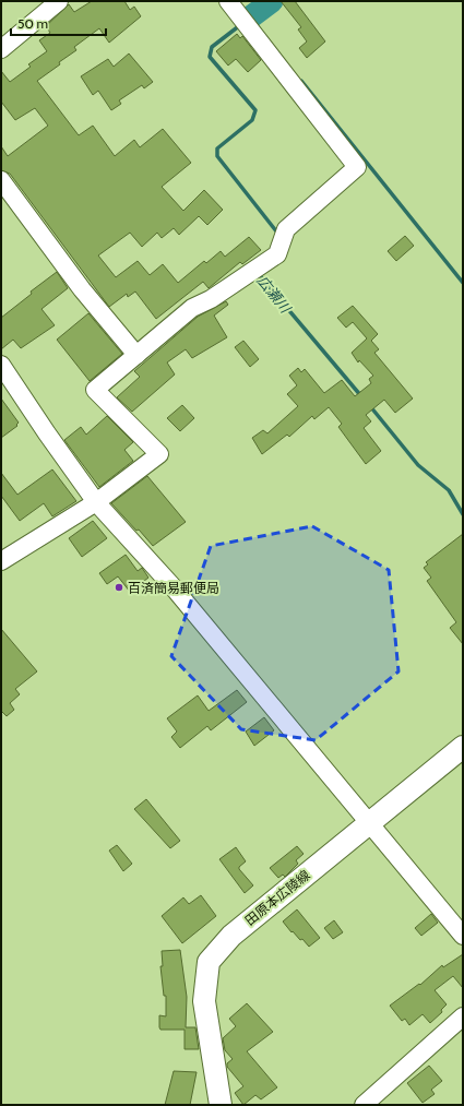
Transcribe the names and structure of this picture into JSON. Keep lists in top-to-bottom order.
{
  "streets": {
    "main road": ["田原本広陵線"]
  },
  "water": ["広瀬川"],
  "places": ["百済簡易郵便局"],
  "scale_bar": "50 m"
}
